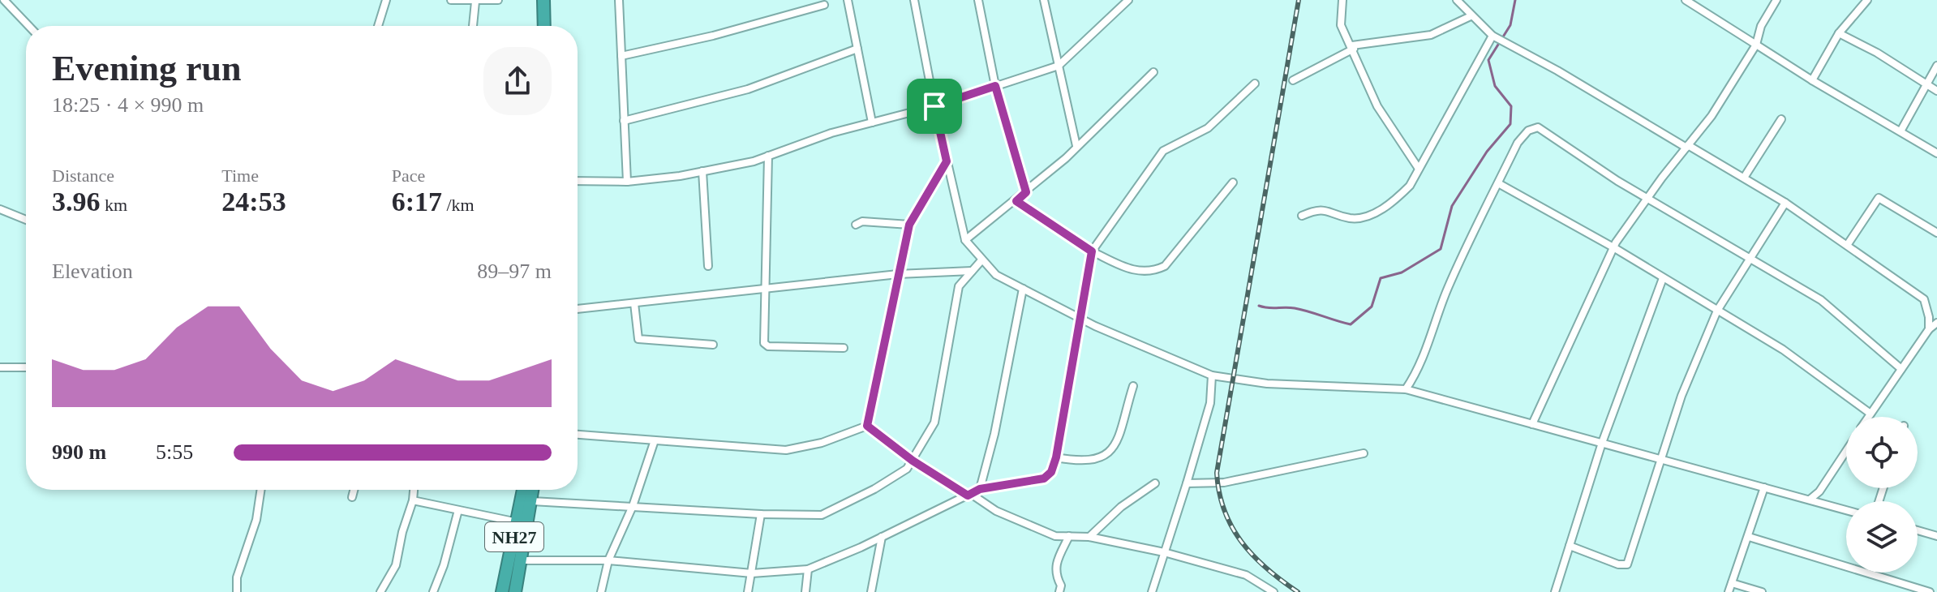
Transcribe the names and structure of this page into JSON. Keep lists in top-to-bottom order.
{
  "streets": {
    "highway": ["NH27"]
  },
  "page": {
    "heading": ["Evening run", "18:25 · 4 × 990 m"],
    "stats": [
      ["Distance", "3.96 km"],
      ["Time", "24:53"],
      ["Pace", "6:17 /km"]
    ],
    "chart": ["Elevation", "89–97 m"],
    "list": [
      {
        "name": "990 m",
        "note": "5:55"
      }
    ]
  }
}
